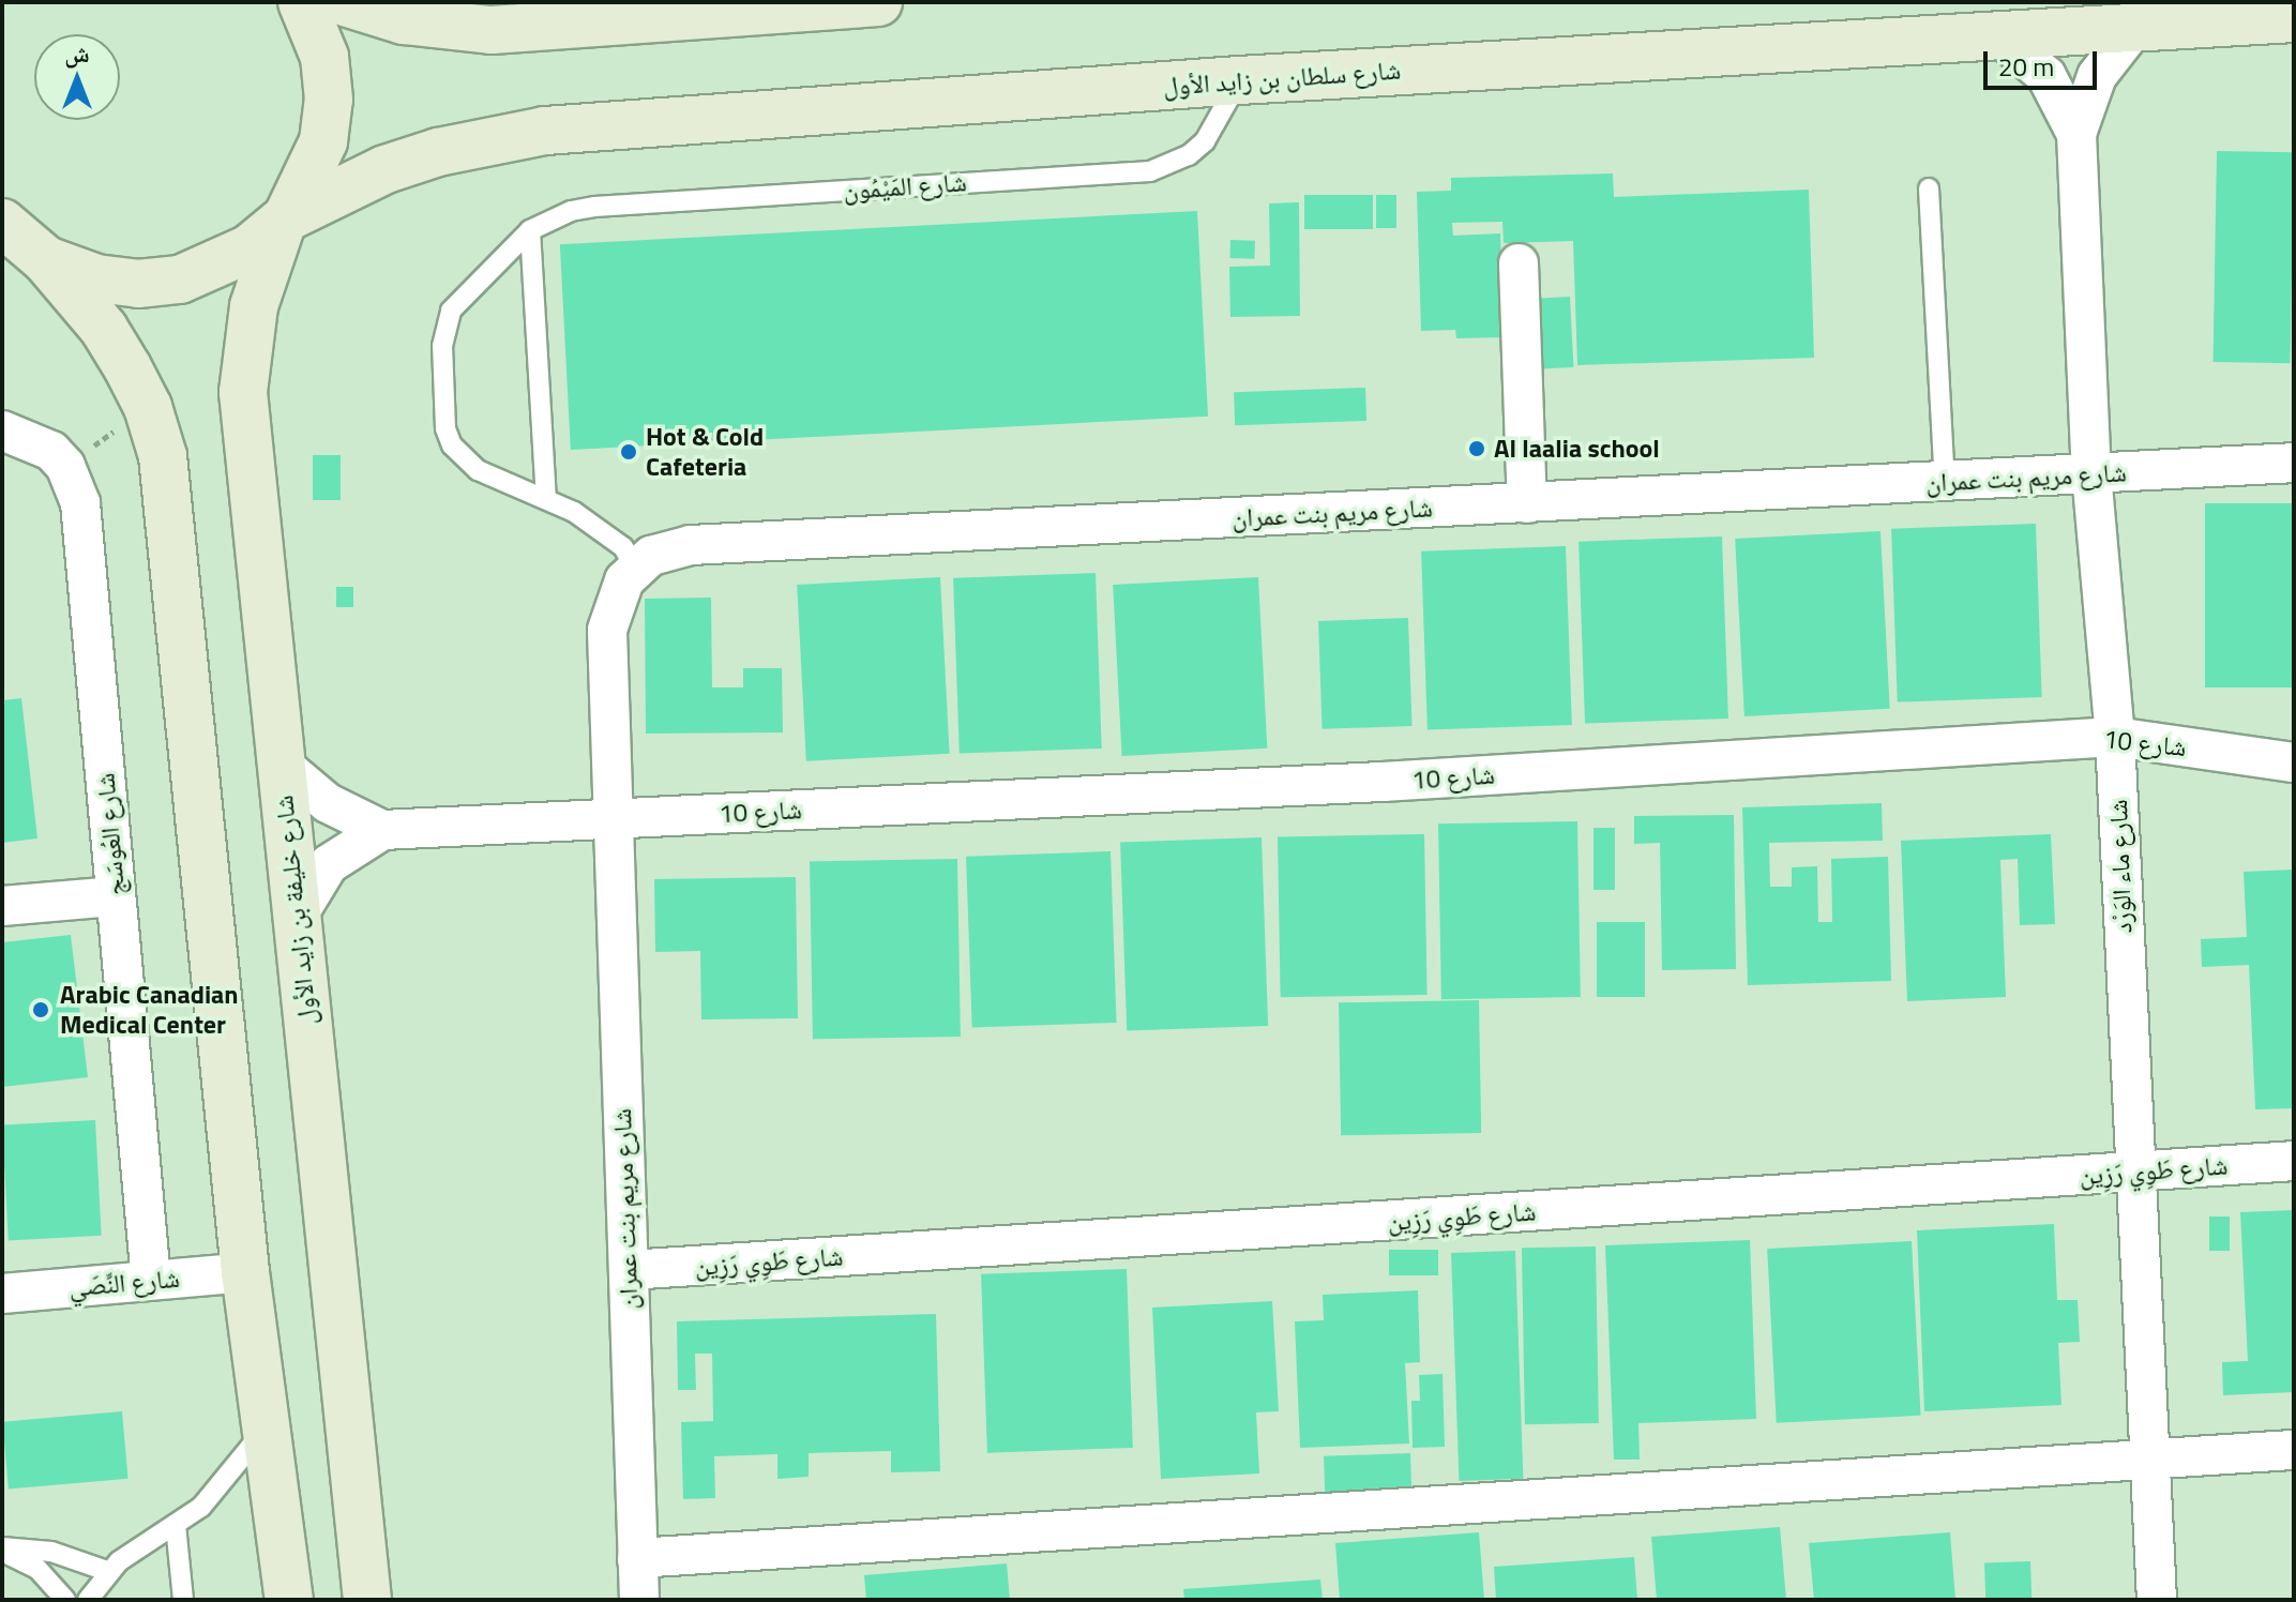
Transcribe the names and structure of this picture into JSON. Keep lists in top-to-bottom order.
{
  "streets": {
    "main road": ["شارع سلطان بن زايد الأول", "شارع خليفة بن زايد الأول"],
    "street": [
      "شارع مريم بنت عمران",
      "شارع 10",
      "شارع العُوسَج",
      "شارع ماء الوَرْد",
      "شارع طَوِي رَزِين",
      "شارع النِّصَي"
    ],
    "lane": ["شارع المَيْمُون"]
  },
  "crossings": [
    ["شارع سلطان بن زايد الأول", "شارع المَيْمُون"],
    ["شارع سلطان بن زايد الأول", "شارع ماء الوَرْد"],
    ["شارع سلطان بن زايد الأول", "شارع خليفة بن زايد الأول"],
    ["شارع المَيْمُون", "شارع مريم بنت عمران"],
    ["شارع مريم بنت عمران", "شارع 10"],
    ["شارع مريم بنت عمران", "شارع ماء الوَرْد"],
    ["شارع مريم بنت عمران", "شارع طَوِي رَزِين"],
    ["شارع 10", "شارع ماء الوَرْد"],
    ["شارع العُوسَج", "شارع النِّصَي"],
    ["شارع ماء الوَرْد", "شارع طَوِي رَزِين"]
  ],
  "places": ["Al laalia school", "Hot & Cold Cafeteria", "Arabic Canadian Medical Center"],
  "scale_bar": "20 m",
  "north": "top"
}
